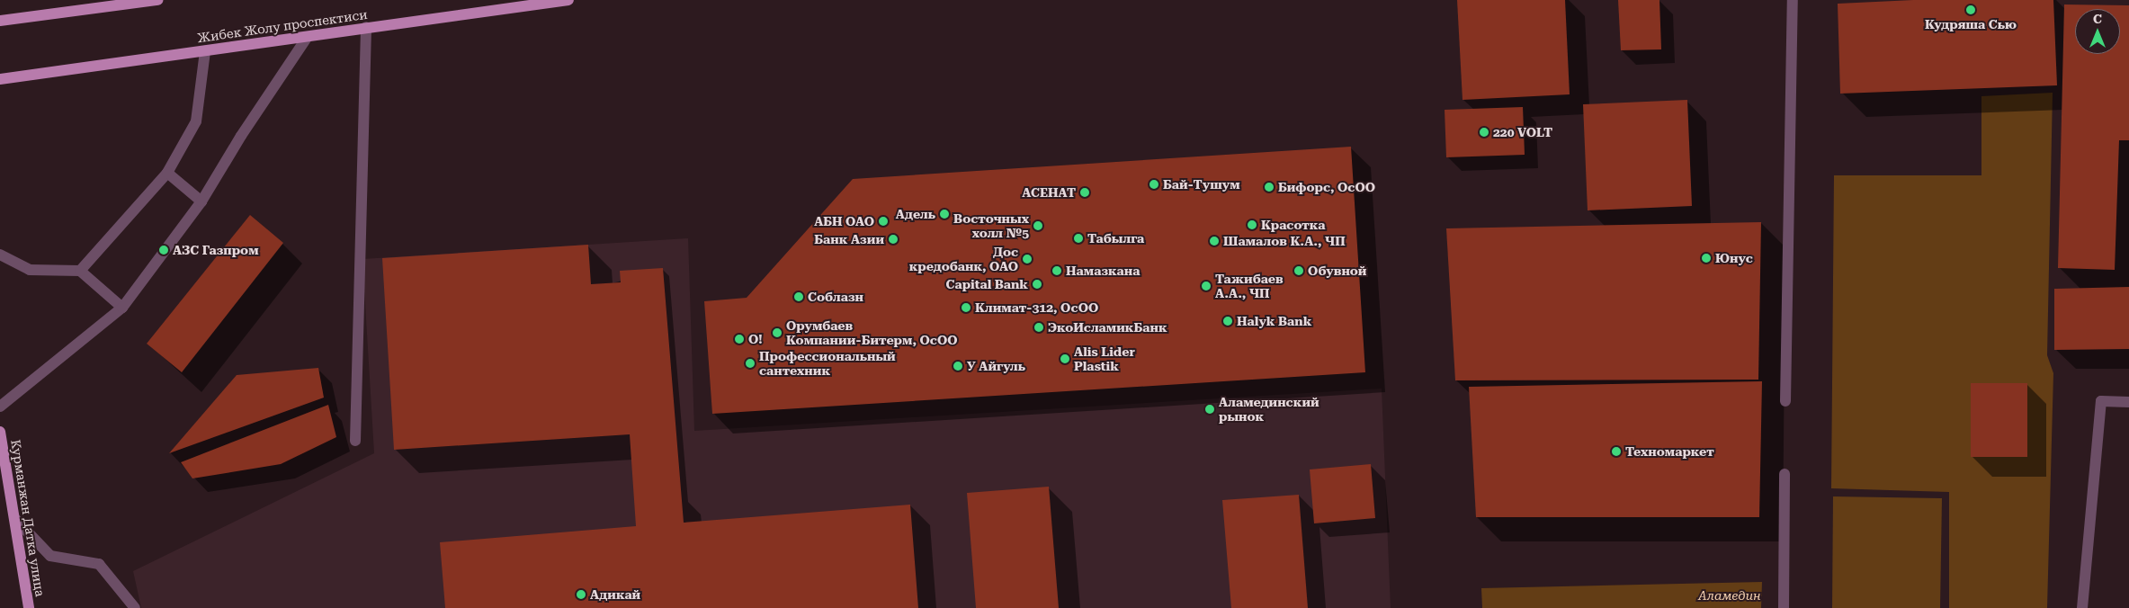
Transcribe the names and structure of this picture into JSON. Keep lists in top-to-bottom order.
{
  "streets": {
    "main road": ["Жибек Жолу проспектиси", "Курманжан Датка улица"]
  },
  "parks": ["Аламедин"],
  "places": [
    "Кудряша Сью",
    "220 VOLT",
    "Бай-Тушум",
    "Бифорс, ОсОО",
    "АСЕНАТ",
    "Адель",
    "АБН ОАО",
    "Красотка",
    "Восточных холл №5",
    "Табылга",
    "Банк Азии",
    "Шамалов К.А., ЧП",
    "АЗС Газпром",
    "Юнус",
    "Дос кредобанк, ОАО",
    "Намазкана",
    "Обувной",
    "Capital Bank",
    "Тажибаев А.А., ЧП",
    "Соблазн",
    "Климат-312, ОсОО",
    "Halyk Bank",
    "ЭкоИсламикБанк",
    "Орумбаев Компании-Битерм, ОсОО",
    "О!",
    "Alis Lider Plastik",
    "Профессиональный сантехник",
    "У Айгуль",
    "Аламединский рынок",
    "Техномаркет",
    "Адикай"
  ],
  "north": "top"
}
